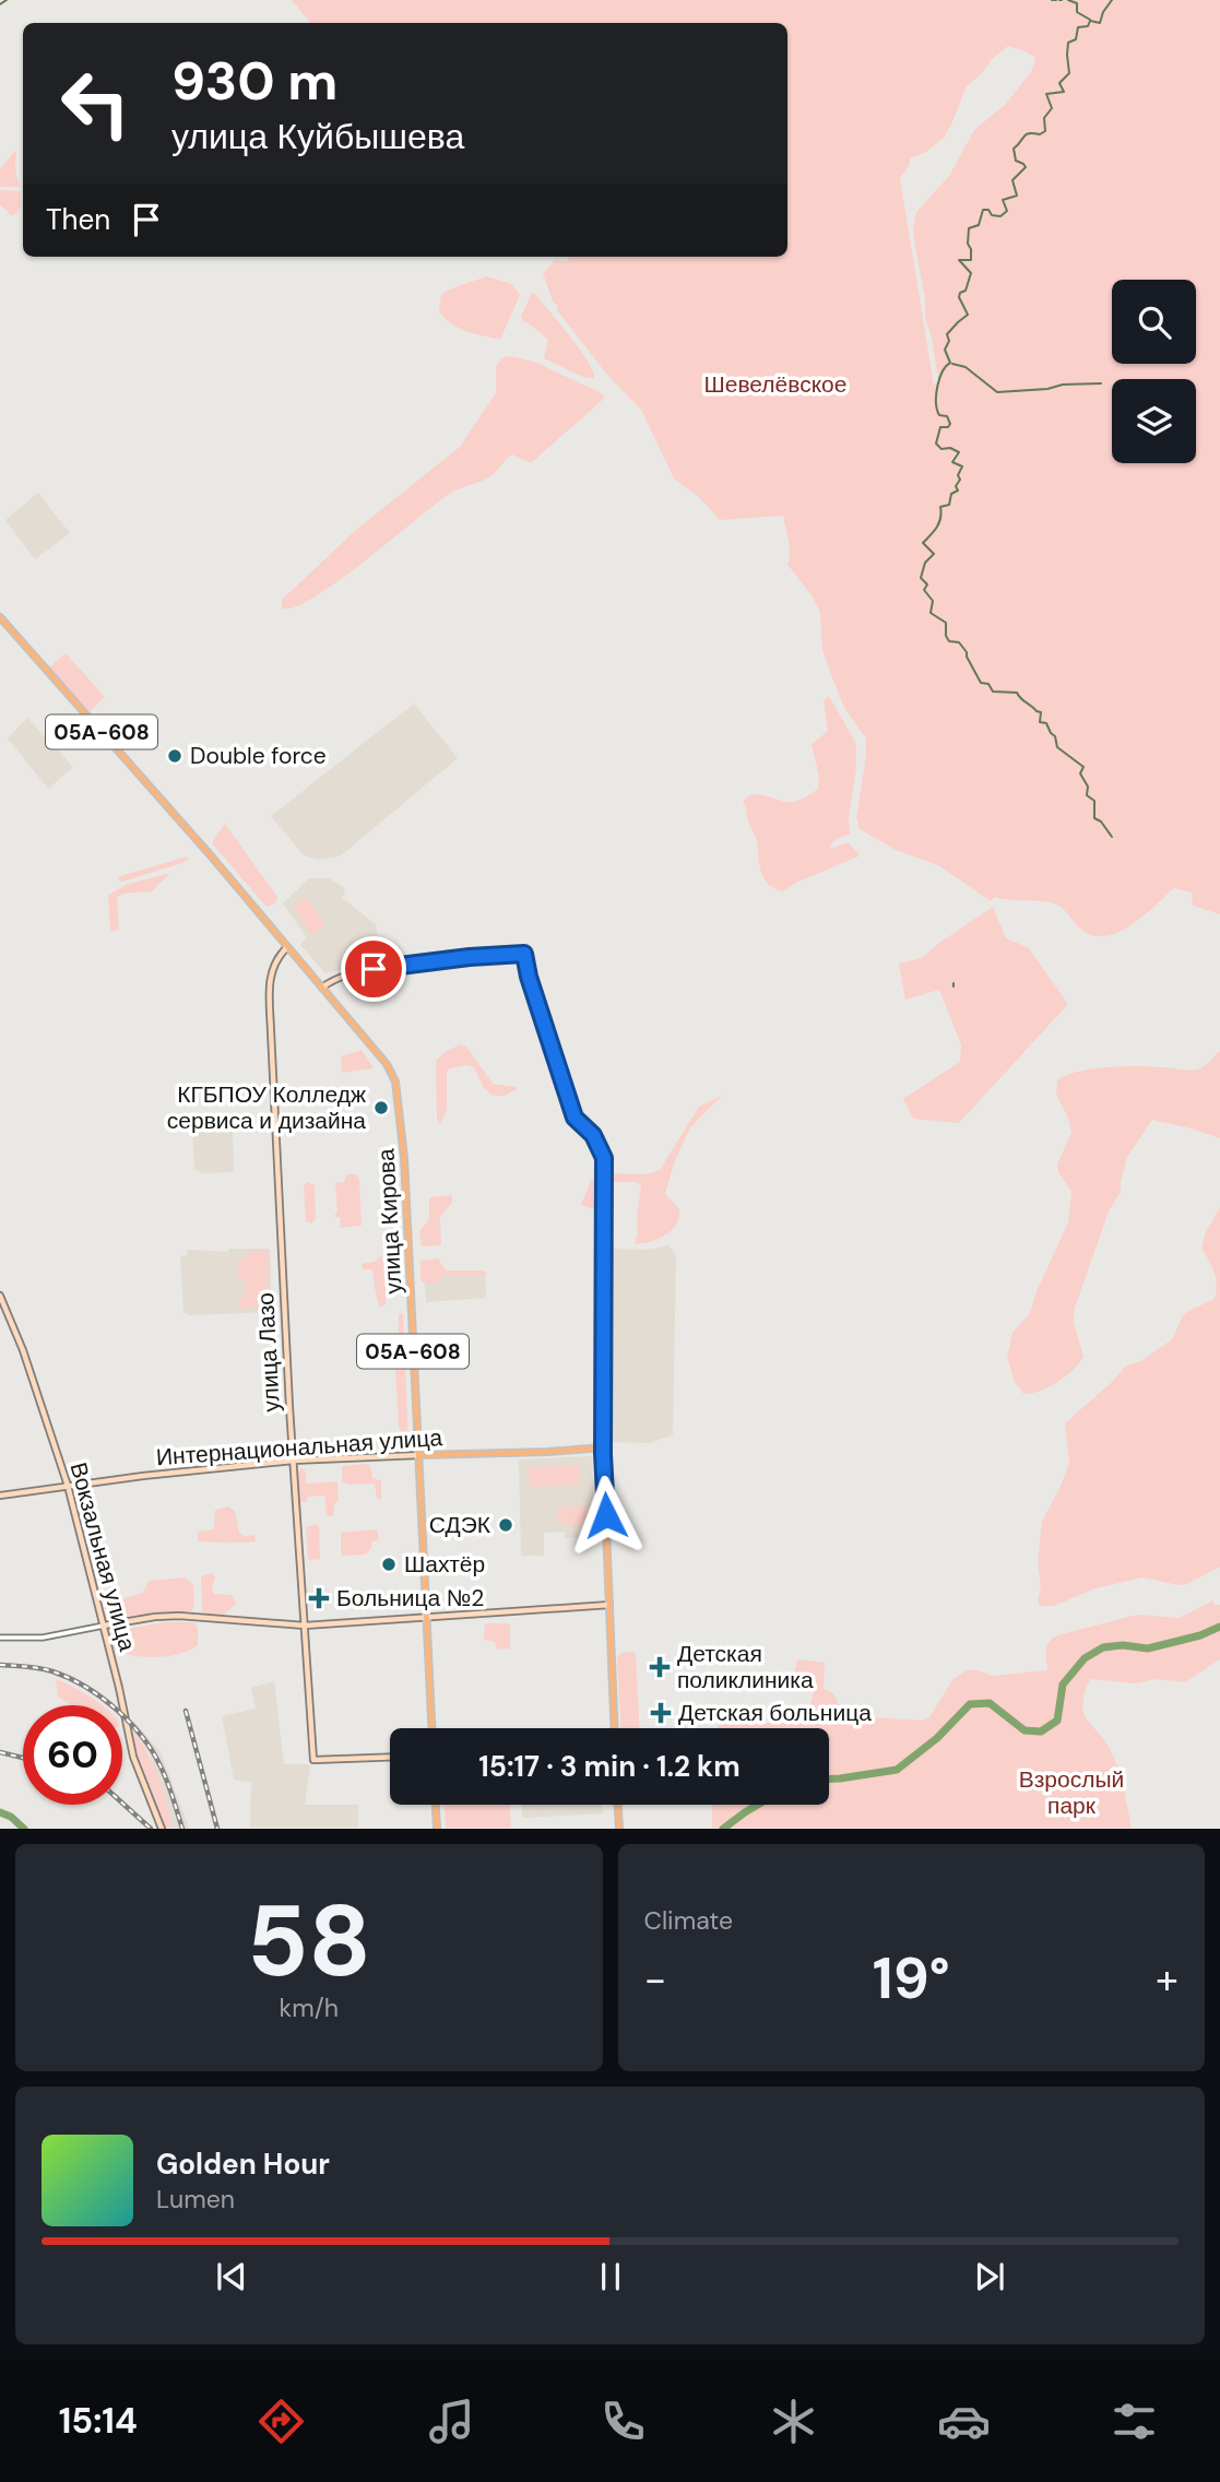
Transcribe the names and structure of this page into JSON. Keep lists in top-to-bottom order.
{
  "streets": {
    "main road": [
      "05А-608",
      "улица Кирова",
      "улица Лазо",
      "Интернациональная улица",
      "Вокзальная улица"
    ]
  },
  "crossings": [
    ["улица Кирова", "улица Лазо"],
    ["улица Кирова", "Интернациональная улица"],
    ["улица Лазо", "Интернациональная улица"],
    ["Интернациональная улица", "Вокзальная улица"]
  ],
  "parks": ["Шевелёвское", "Взрослый парк"],
  "places": {
    "other": [
      "Double force",
      "КГБПОУ Колледж сервиса и дизайна",
      "СДЭК",
      "Шахтёр"
    ],
    "health": ["Больница №2", "Детская поликлиника", "Детская больница"]
  },
  "page": {
    "turn": ["930 m", "улица Куйбышева"],
    "then": "Then",
    "limit": "60",
    "trip": "15:17 · 3 min · 1.2 km",
    "tile": [
      ["58", "km/h"],
      "Climate"
    ],
    "heat": ["−", "19°", "+"],
    "song": ["Golden Hour", "Lumen"],
    "tabs": "15:14"
  }
}
